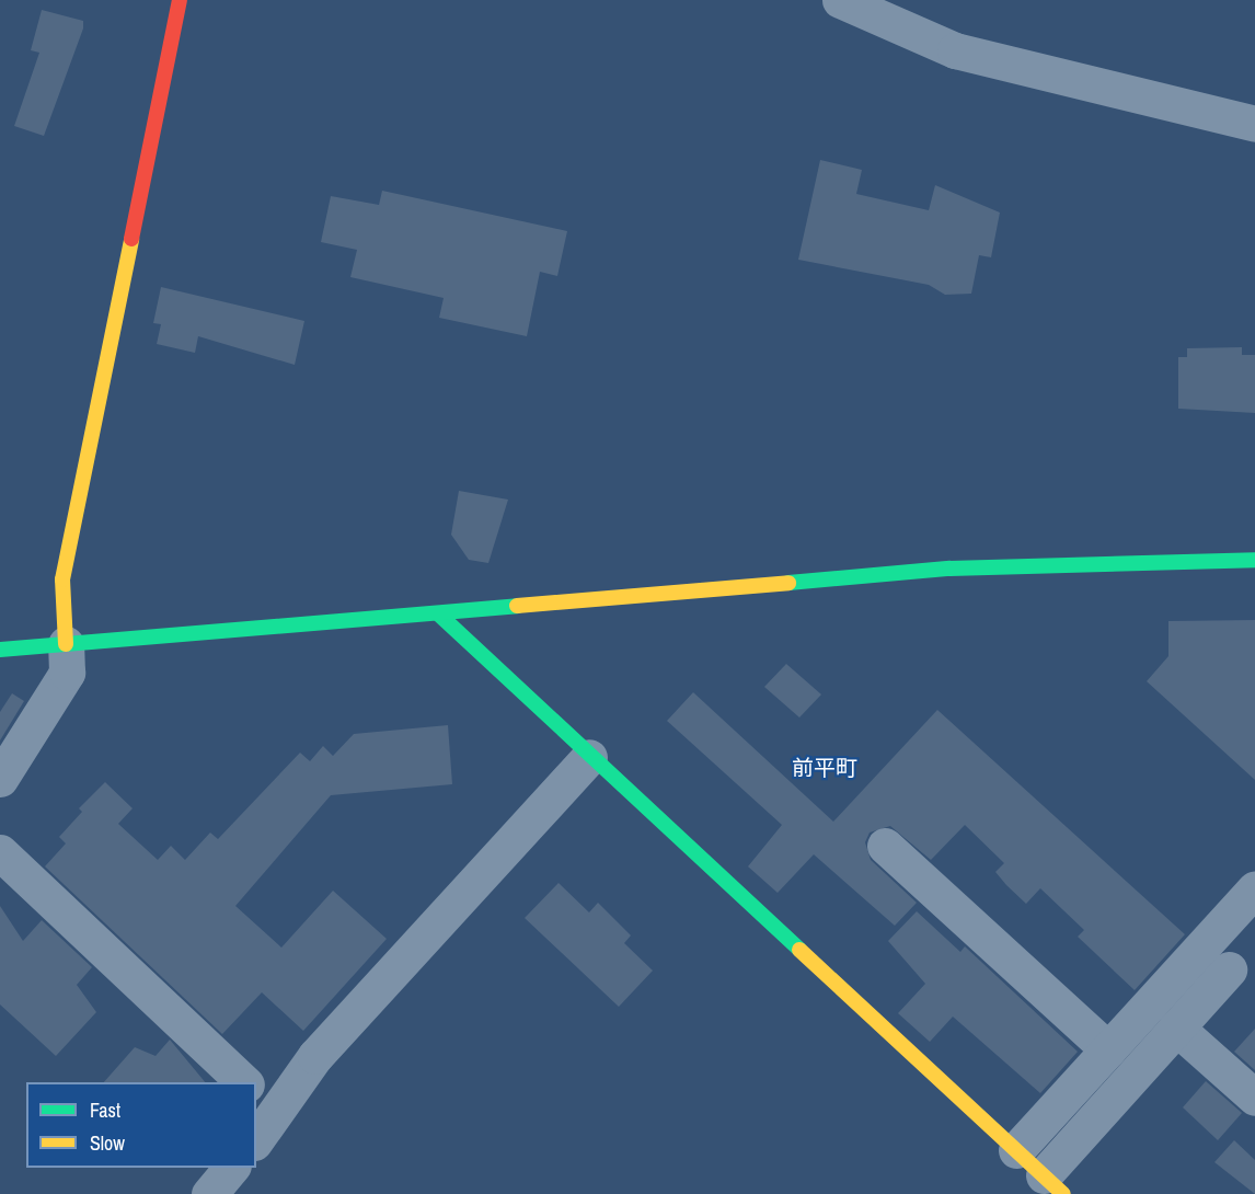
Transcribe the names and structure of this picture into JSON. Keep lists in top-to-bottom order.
{
  "districts": ["前平町"],
  "legend": ["Fast", "Slow"]
}
